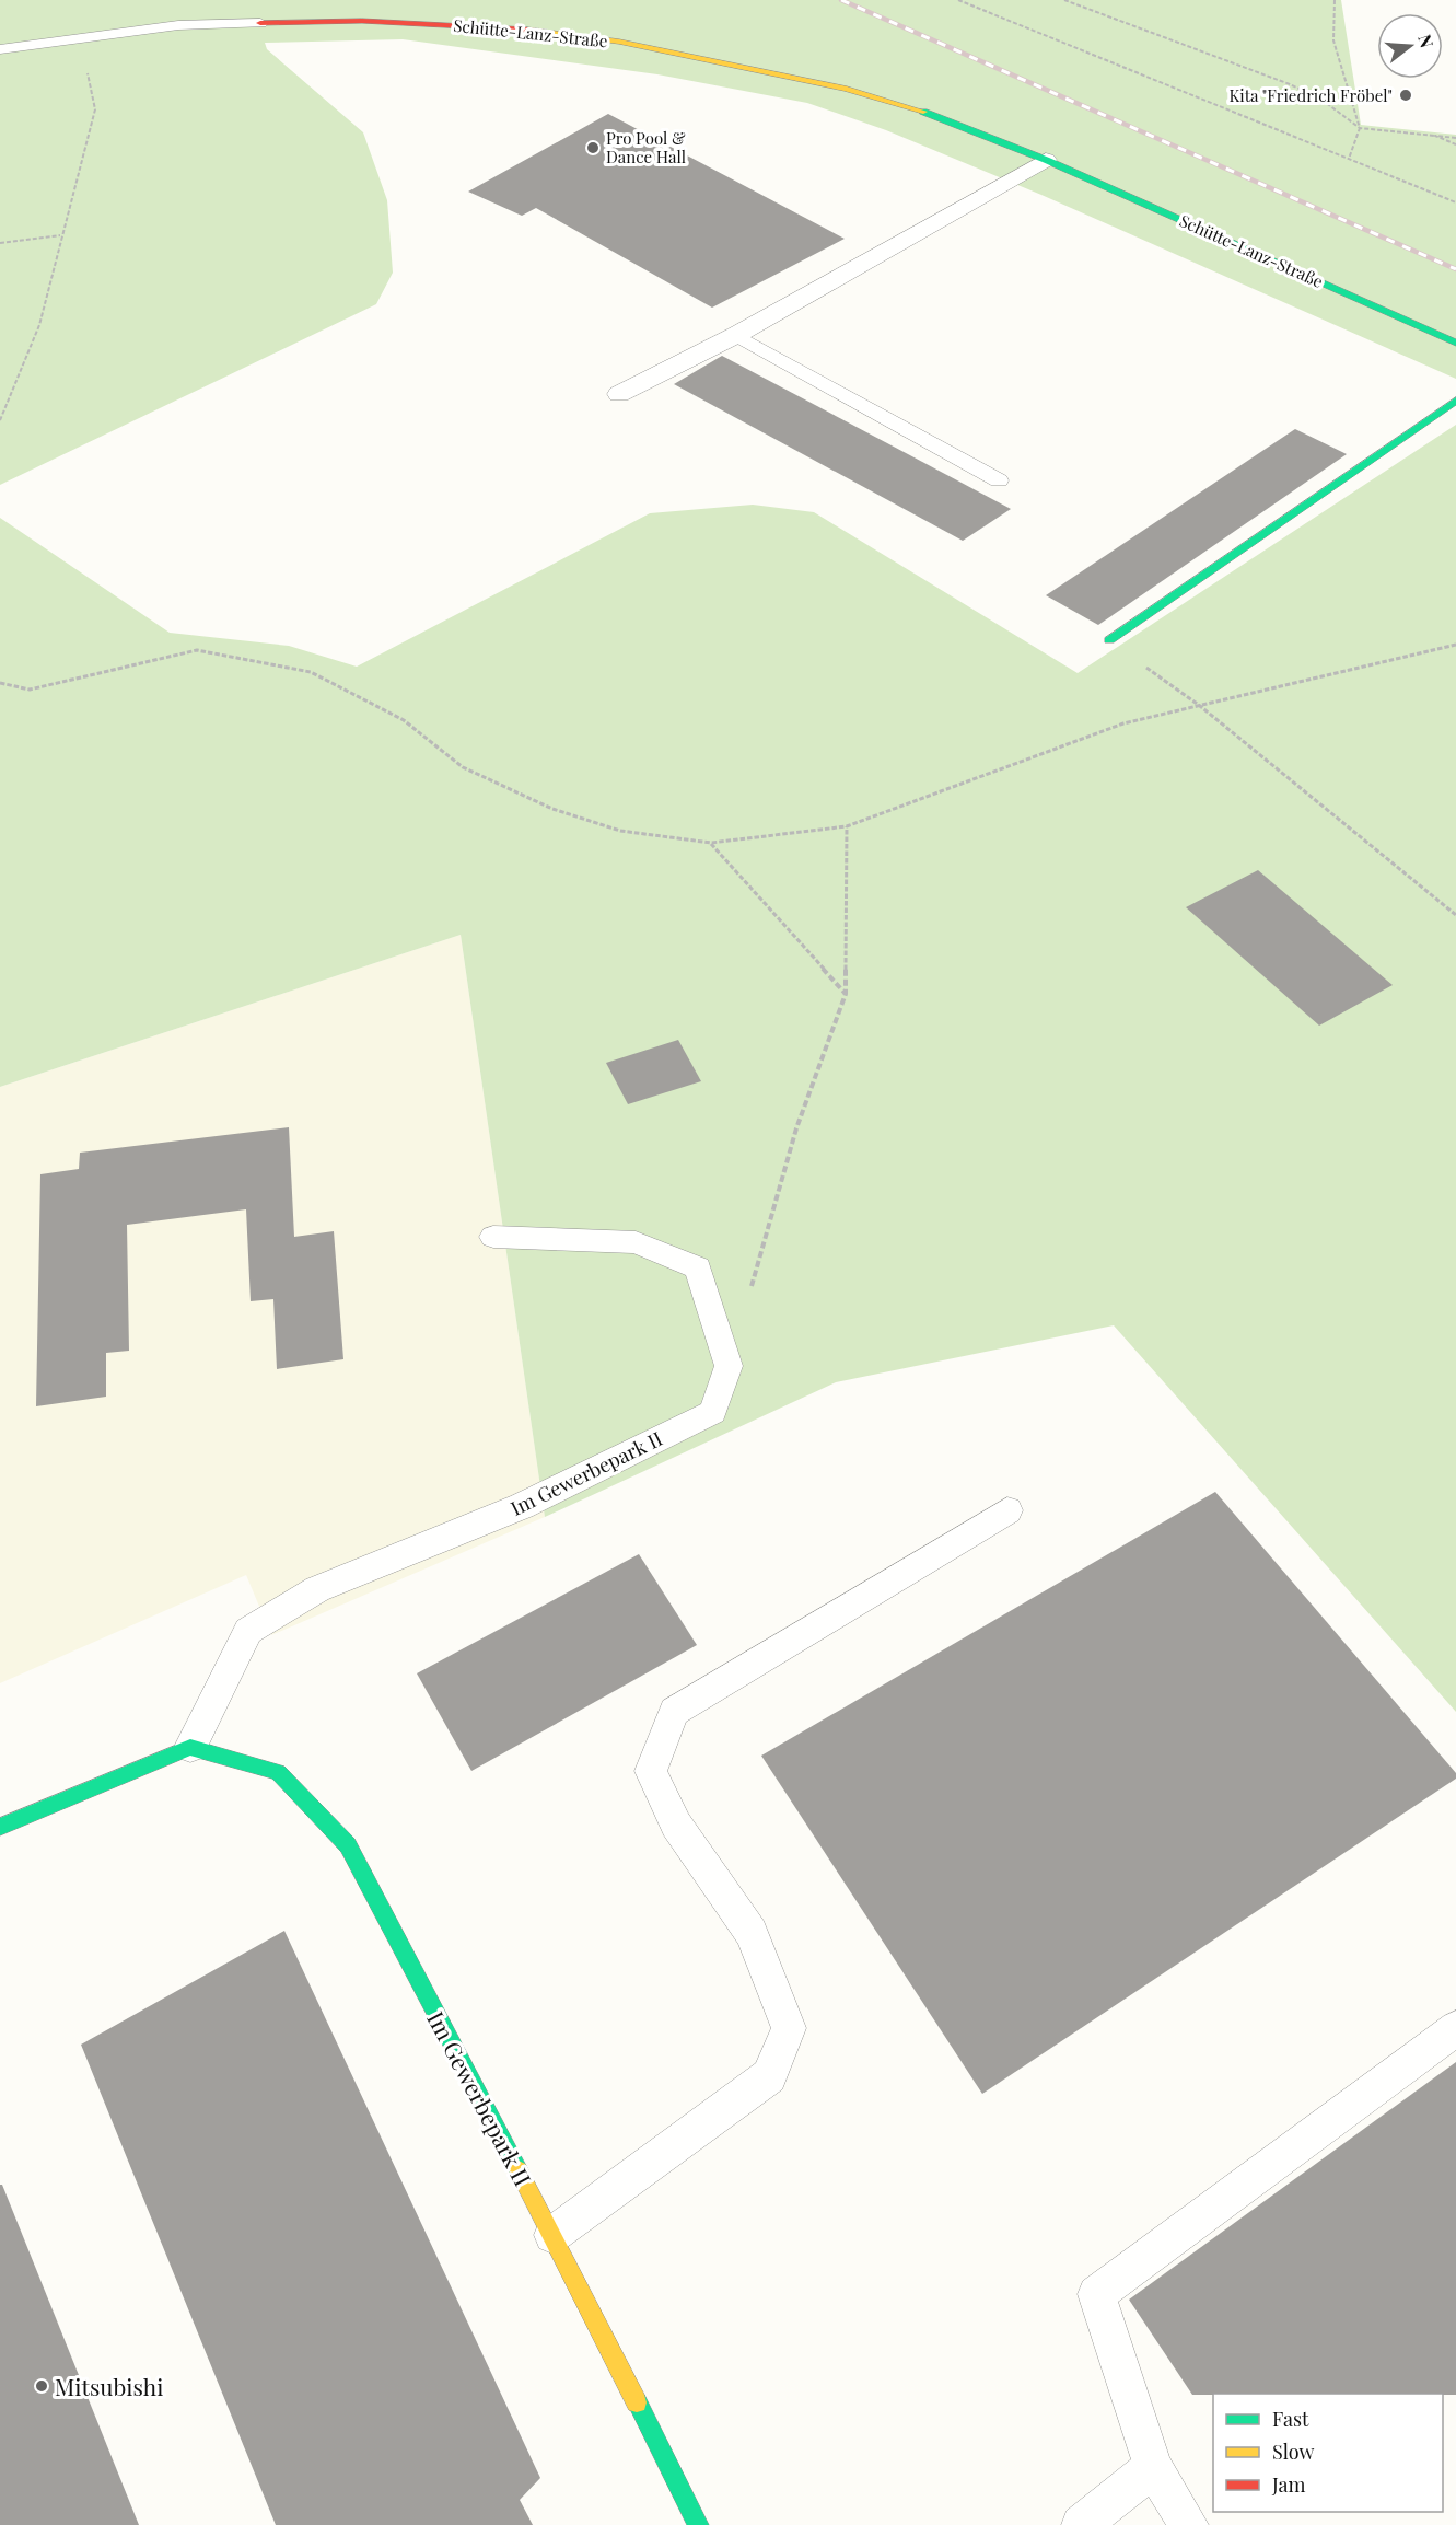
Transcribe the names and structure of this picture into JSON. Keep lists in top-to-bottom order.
{
  "streets": {
    "street": ["Schütte-Lanz-Straße", "Im Gewerbepark II"]
  },
  "places": ["Kita \"Friedrich Fröbel\"", "Pro Pool & Dance Hall", "Mitsubishi"],
  "legend": ["Fast", "Slow", "Jam"],
  "north": "right"
}
